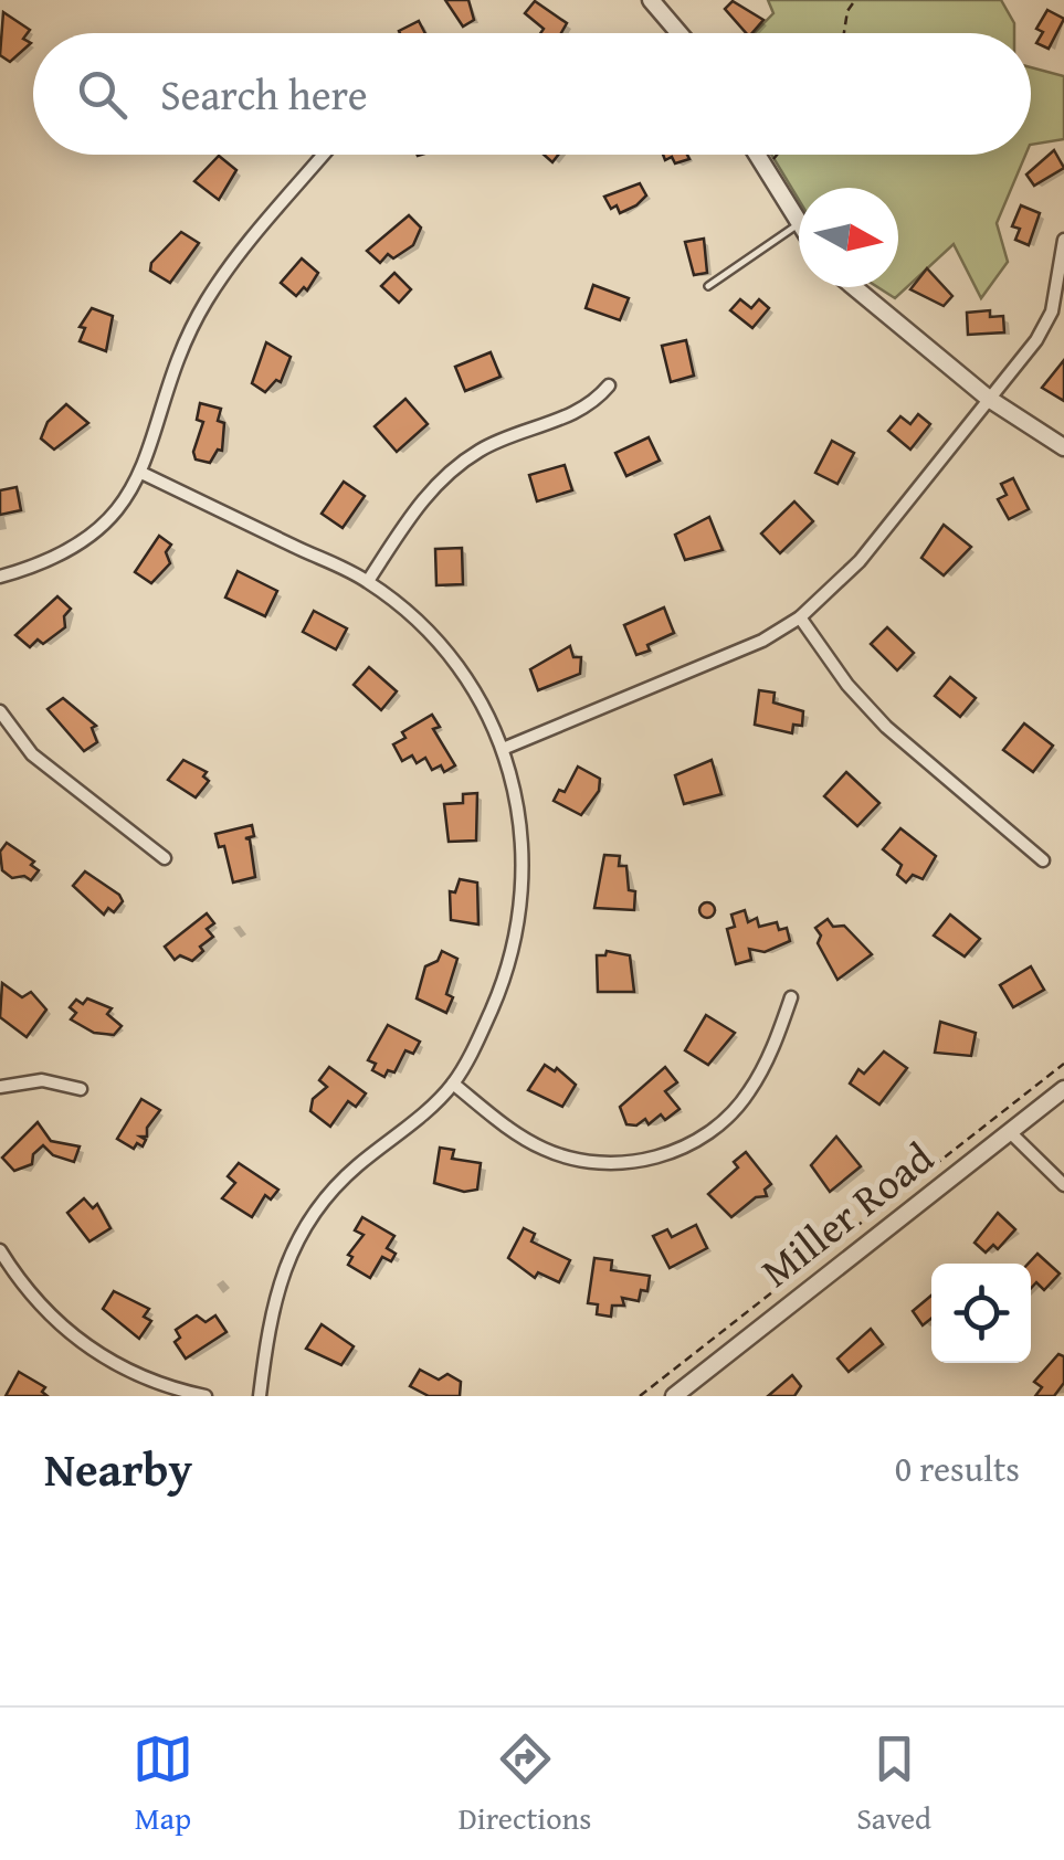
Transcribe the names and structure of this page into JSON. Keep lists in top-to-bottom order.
{
  "streets": {
    "street": ["Miller Road"]
  },
  "north": "right",
  "page": {
    "search": "Search here",
    "heading": ["Nearby", "0 results"],
    "nav": ["Map", "Directions", "Saved"]
  }
}
